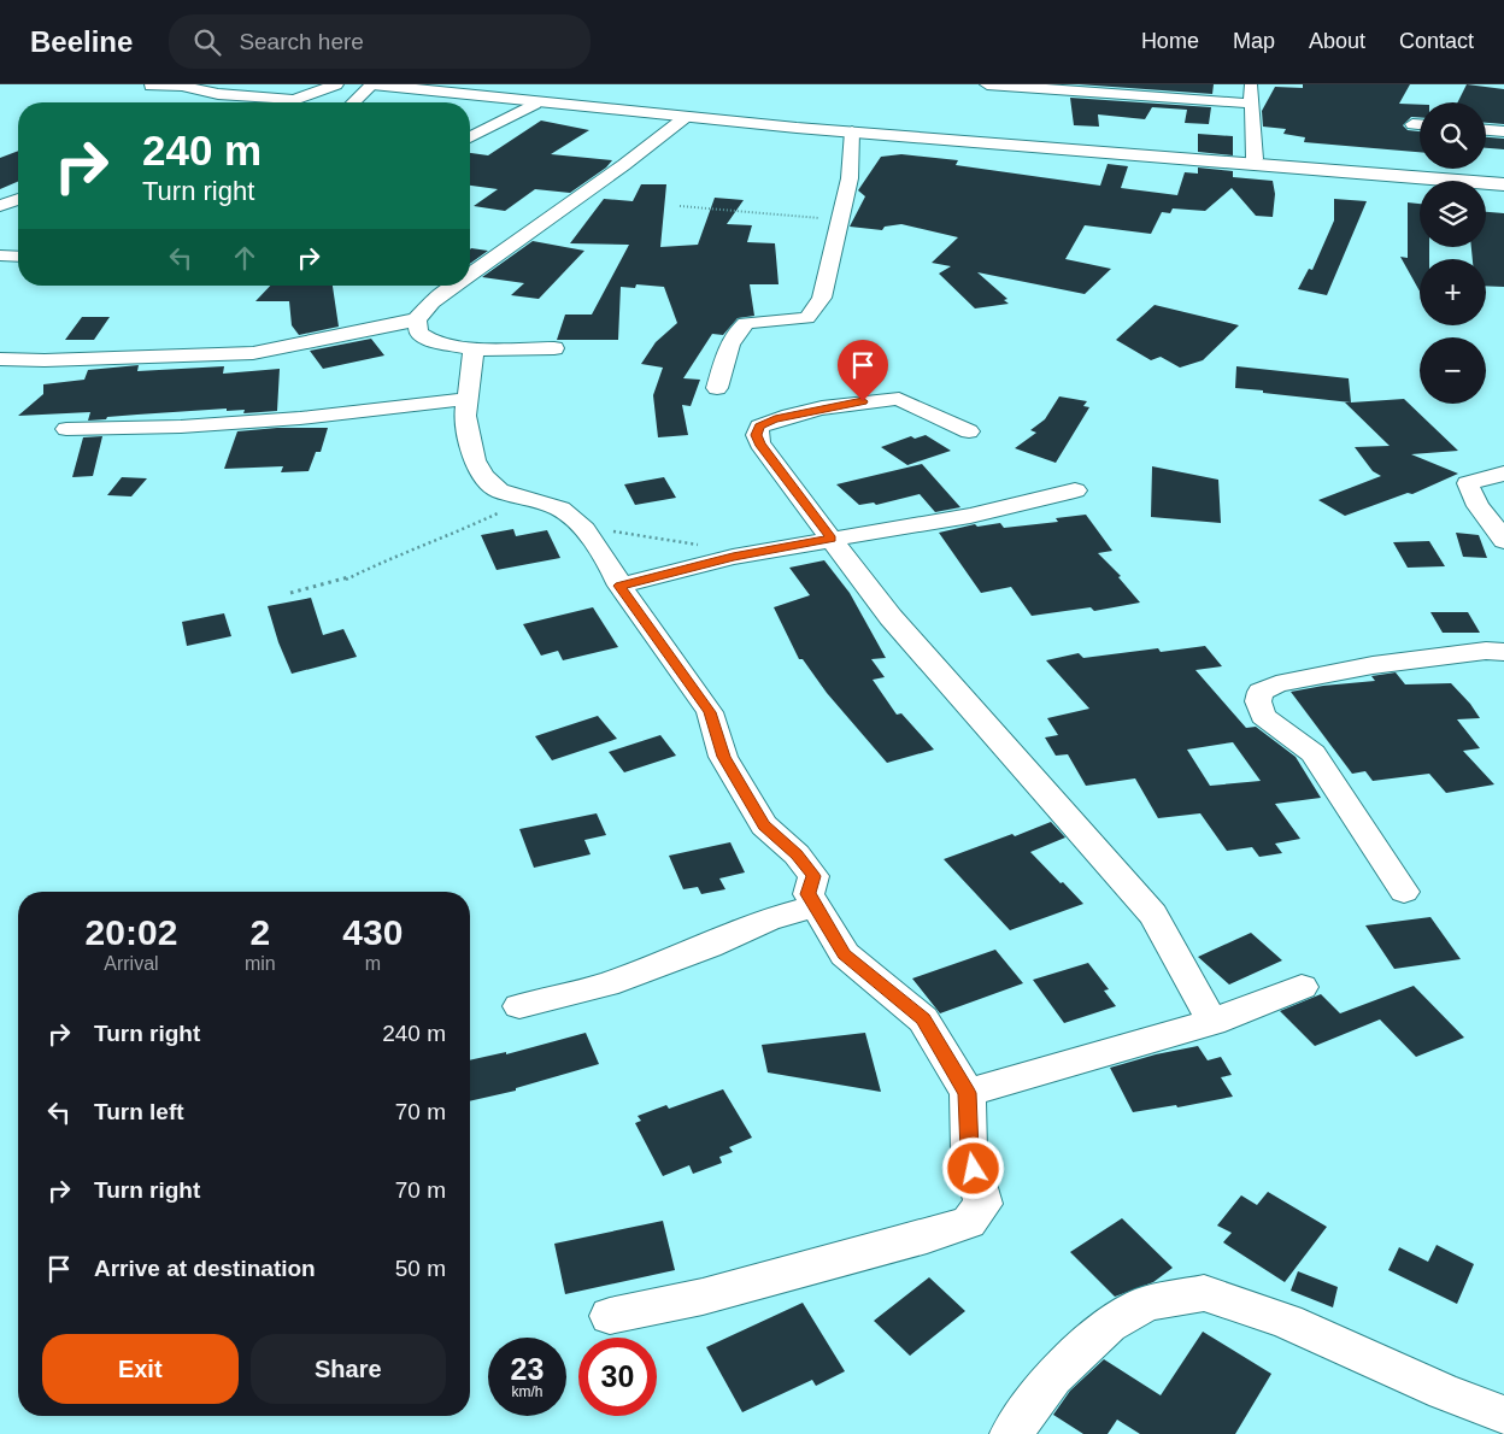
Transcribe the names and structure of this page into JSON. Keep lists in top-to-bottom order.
{
  "page": {
    "header": "Beeline",
    "search": "Search here",
    "nav": [
      "Home",
      "Map",
      "About",
      "Contact"
    ],
    "map_buttons": ["+", "−"],
    "turn": ["240 m", "Turn right"],
    "eta": [
      "20:02",
      "Arrival",
      "2",
      "min",
      "430",
      "m"
    ],
    "list": [
      {
        "name": "Turn right",
        "value": "240 m"
      },
      {
        "name": "Turn left",
        "value": "70 m"
      },
      {
        "name": "Turn right",
        "value": "70 m"
      },
      {
        "name": "Arrive at destination",
        "value": "50 m"
      }
    ],
    "buttons": ["Exit", "Share"],
    "speed": "23 km/h",
    "limit": "30"
  }
}
